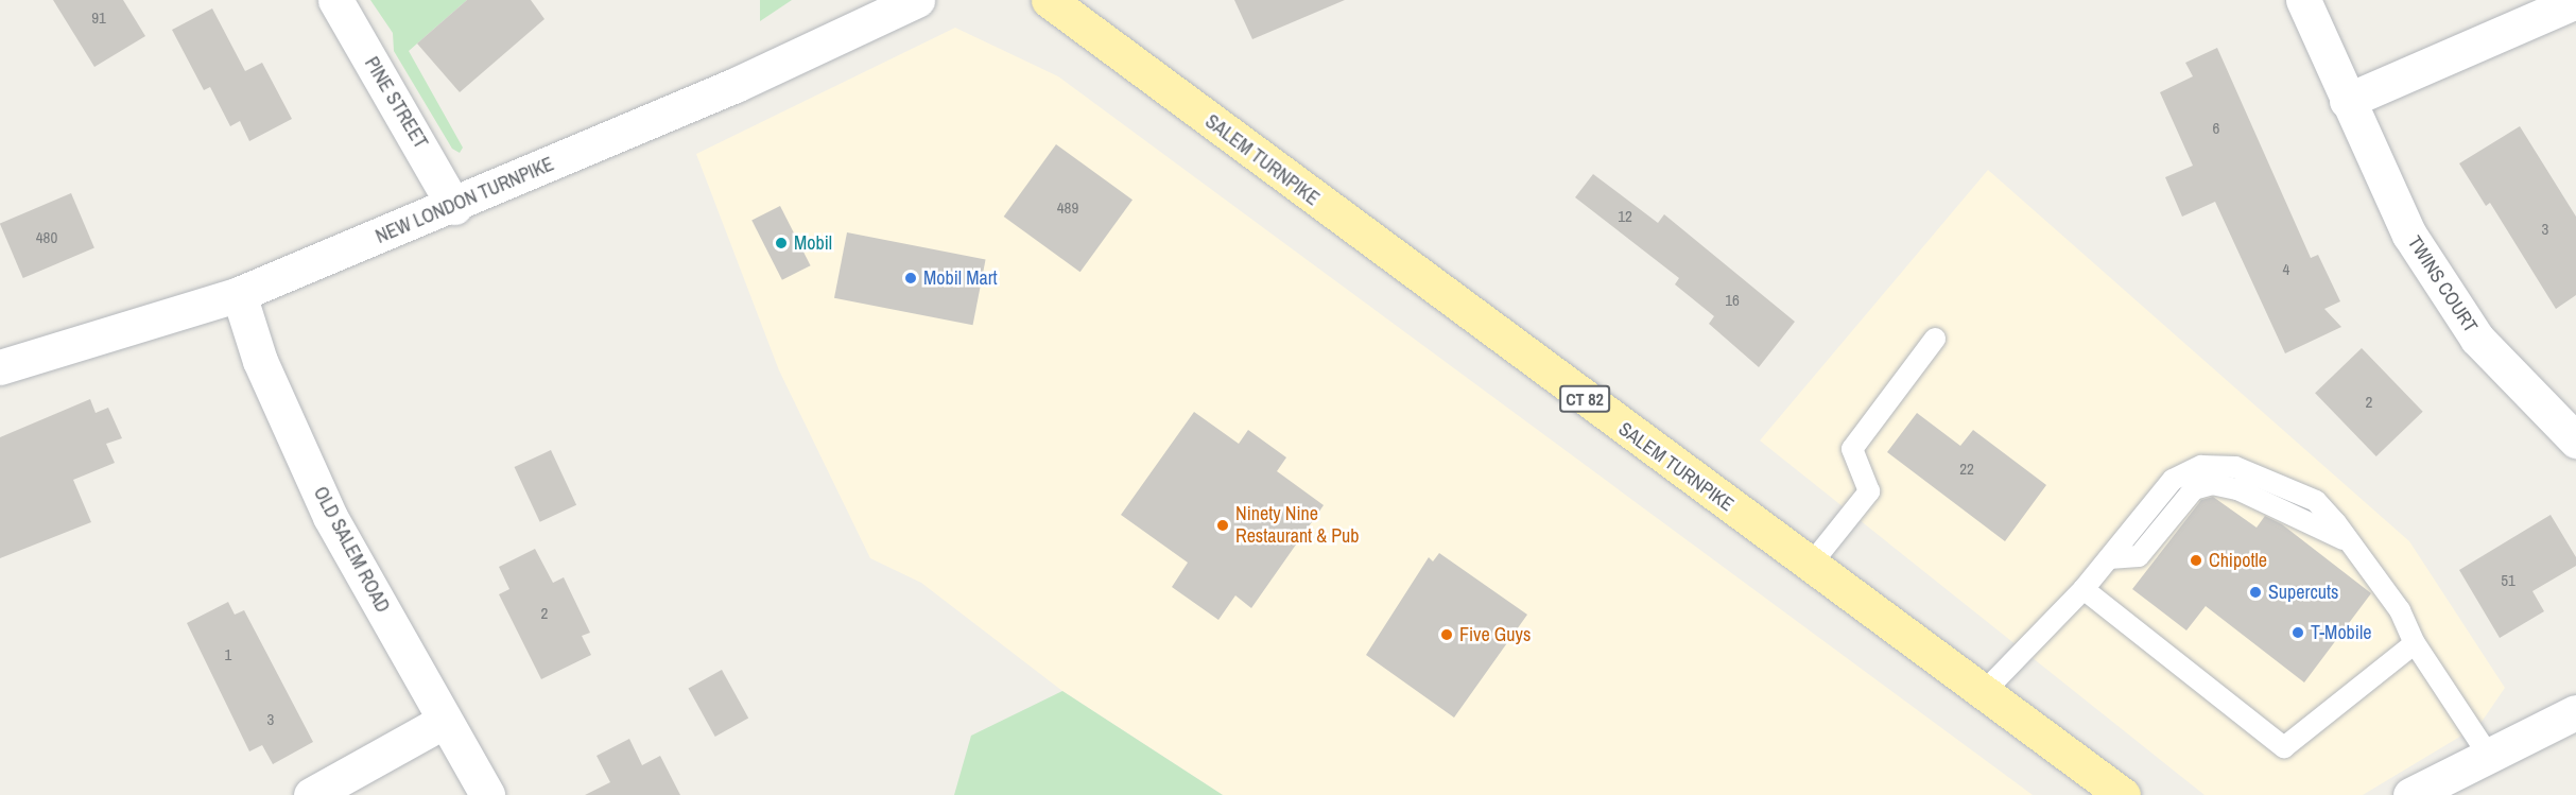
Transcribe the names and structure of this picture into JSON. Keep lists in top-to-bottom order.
{
  "streets": {
    "main road": ["SALEM TURNPIKE", "CT 82"],
    "street": [
      "PINE STREET",
      "NEW LONDON TURNPIKE",
      "TWINS COURT",
      "OLD SALEM ROAD"
    ]
  },
  "crossings": [
    ["PINE STREET", "NEW LONDON TURNPIKE"],
    ["NEW LONDON TURNPIKE", "OLD SALEM ROAD"]
  ],
  "places": [
    "Mobil",
    "Mobil Mart",
    "Ninety Nine Restaurant & Pub",
    "Chipotle",
    "Supercuts",
    "T-Mobile",
    "Five Guys"
  ],
  "house_numbers": [
    "91",
    "6",
    "489",
    "12",
    "3",
    "480",
    "4",
    "16",
    "2",
    "22",
    "51",
    "2",
    "1",
    "3"
  ]
}
